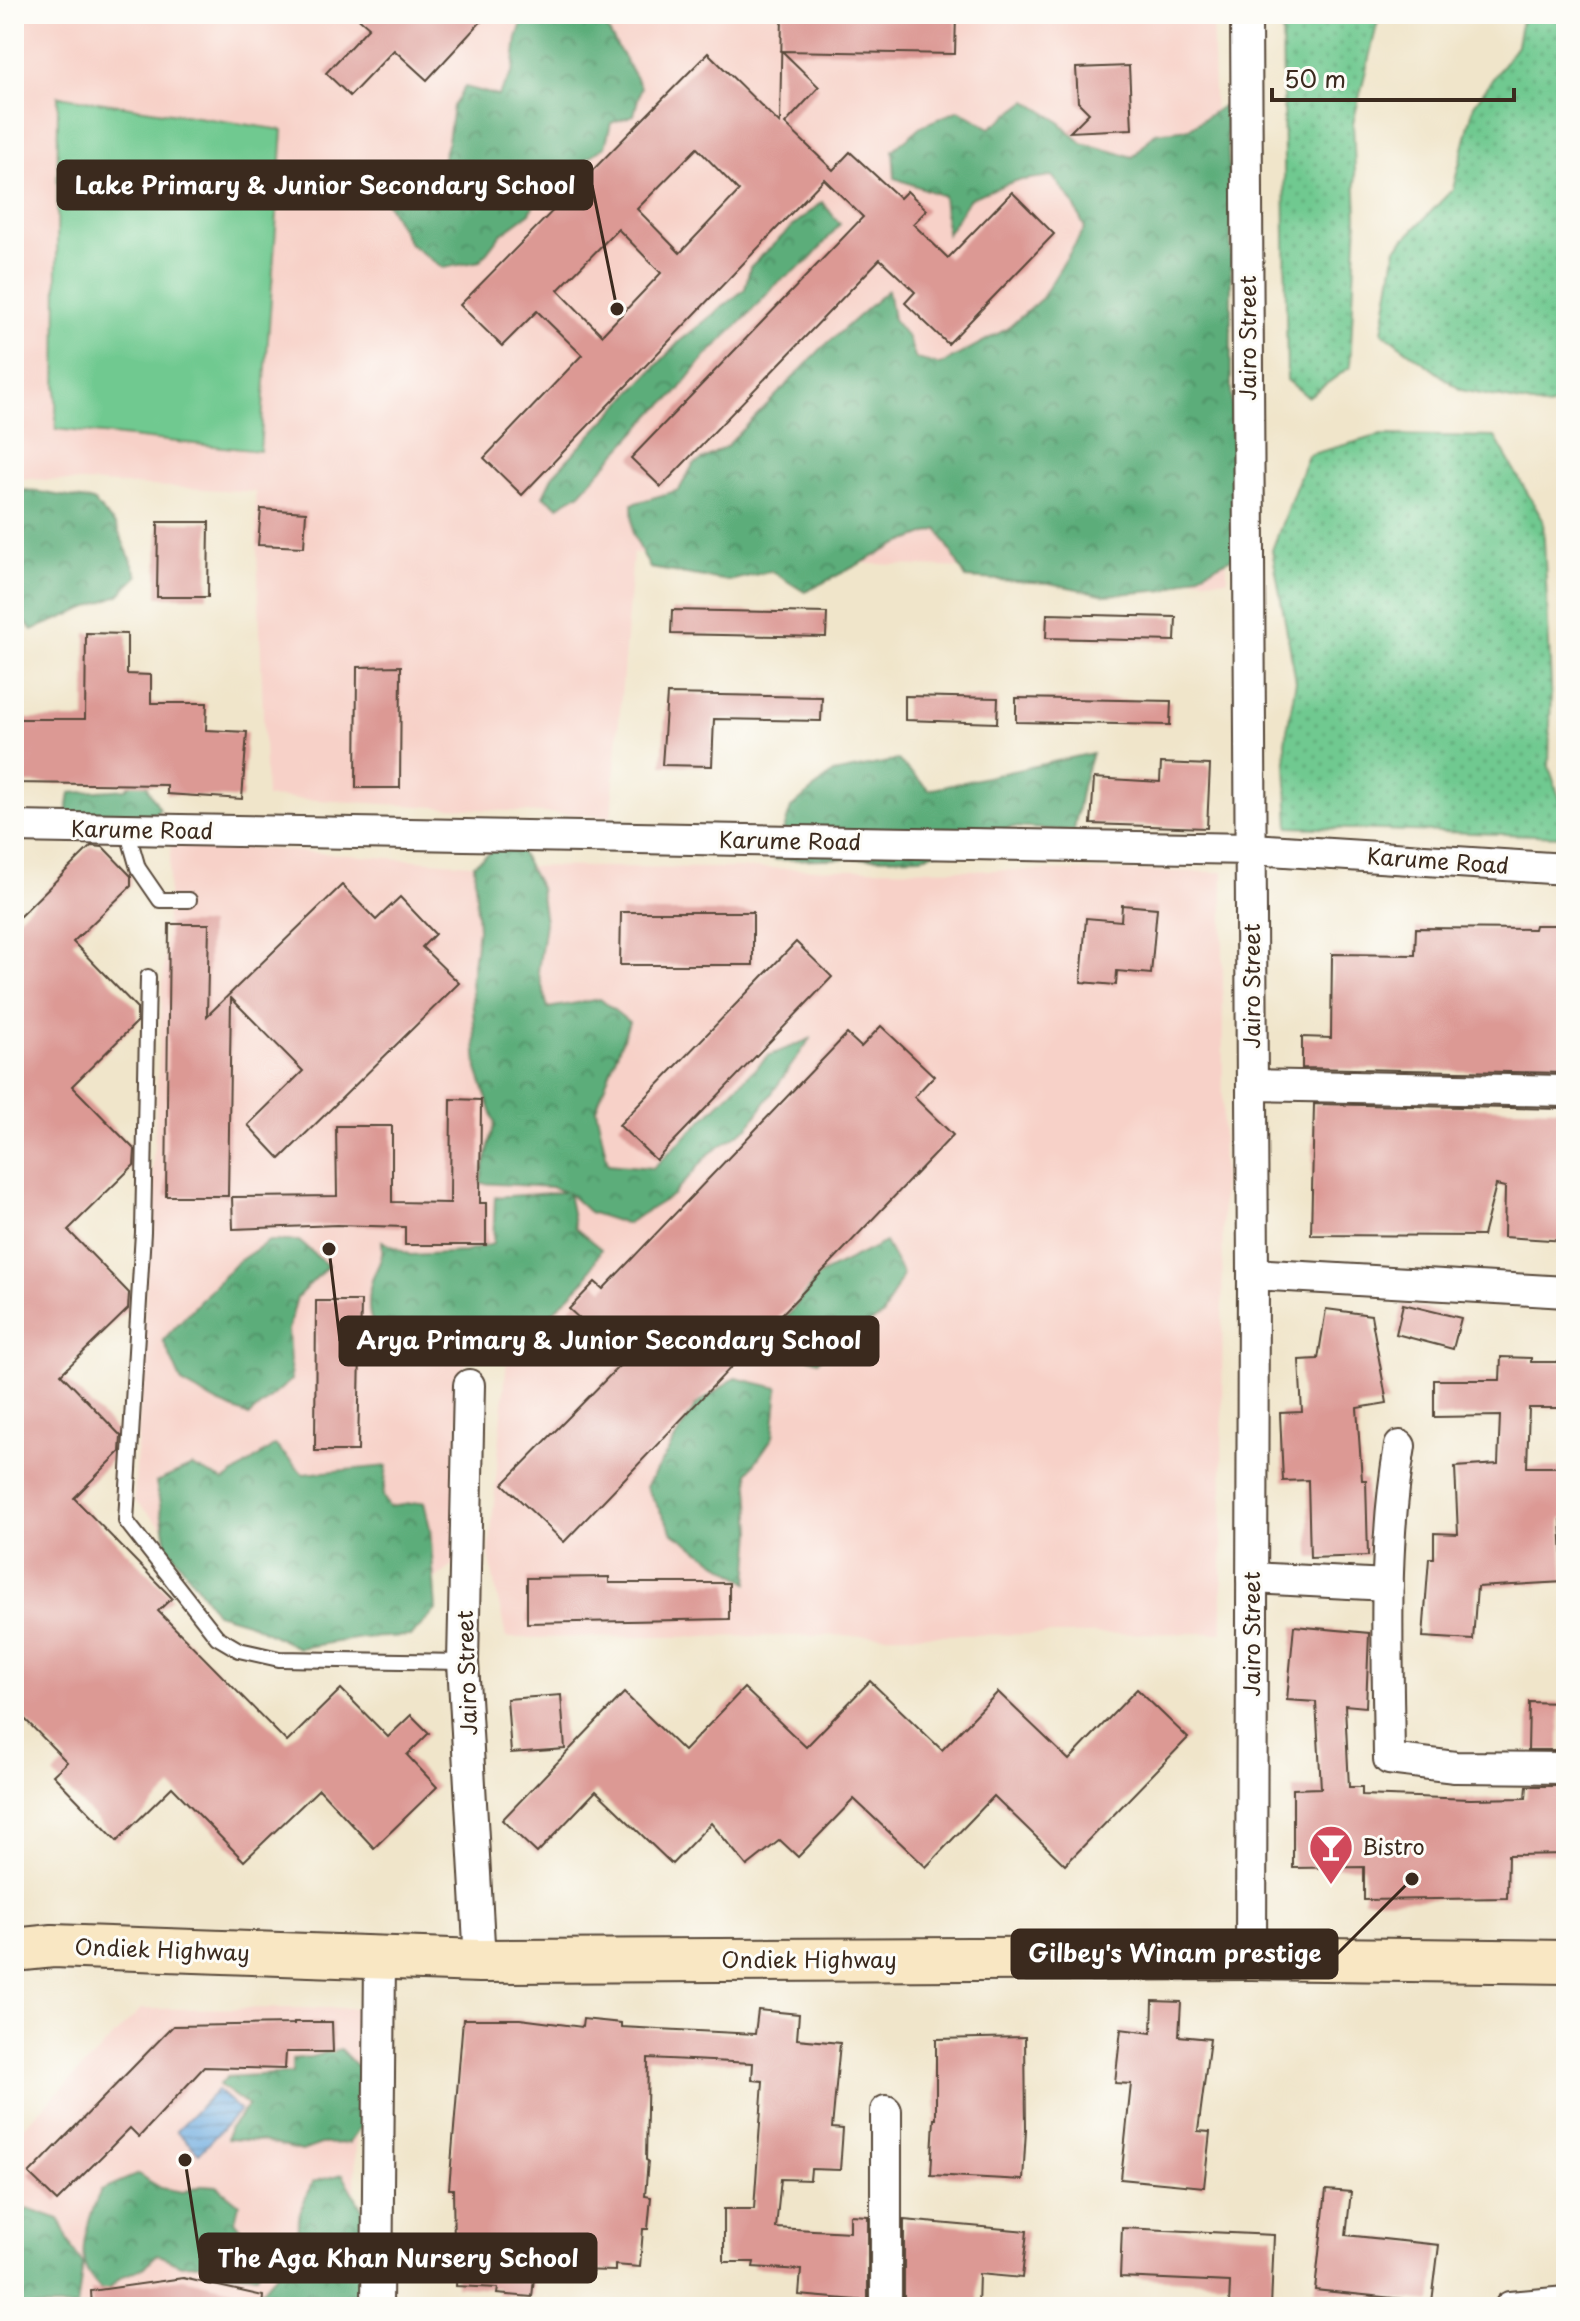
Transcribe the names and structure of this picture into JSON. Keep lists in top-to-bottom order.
{
  "streets": {
    "main road": ["Ondiek Highway"],
    "street": ["Jairo Street", "Karume Road"]
  },
  "crossings": [
    ["Jairo Street", "Karume Road"],
    ["Jairo Street", "Ondiek Highway"]
  ],
  "places": {
    "other": [
      "Lake Primary & Junior Secondary School",
      "Arya Primary & Junior Secondary School",
      "Gilbey's Winam prestige",
      "The Aga Khan Nursery School"
    ],
    "bar": ["Bistro"]
  },
  "scale_bar": "50 m"
}
